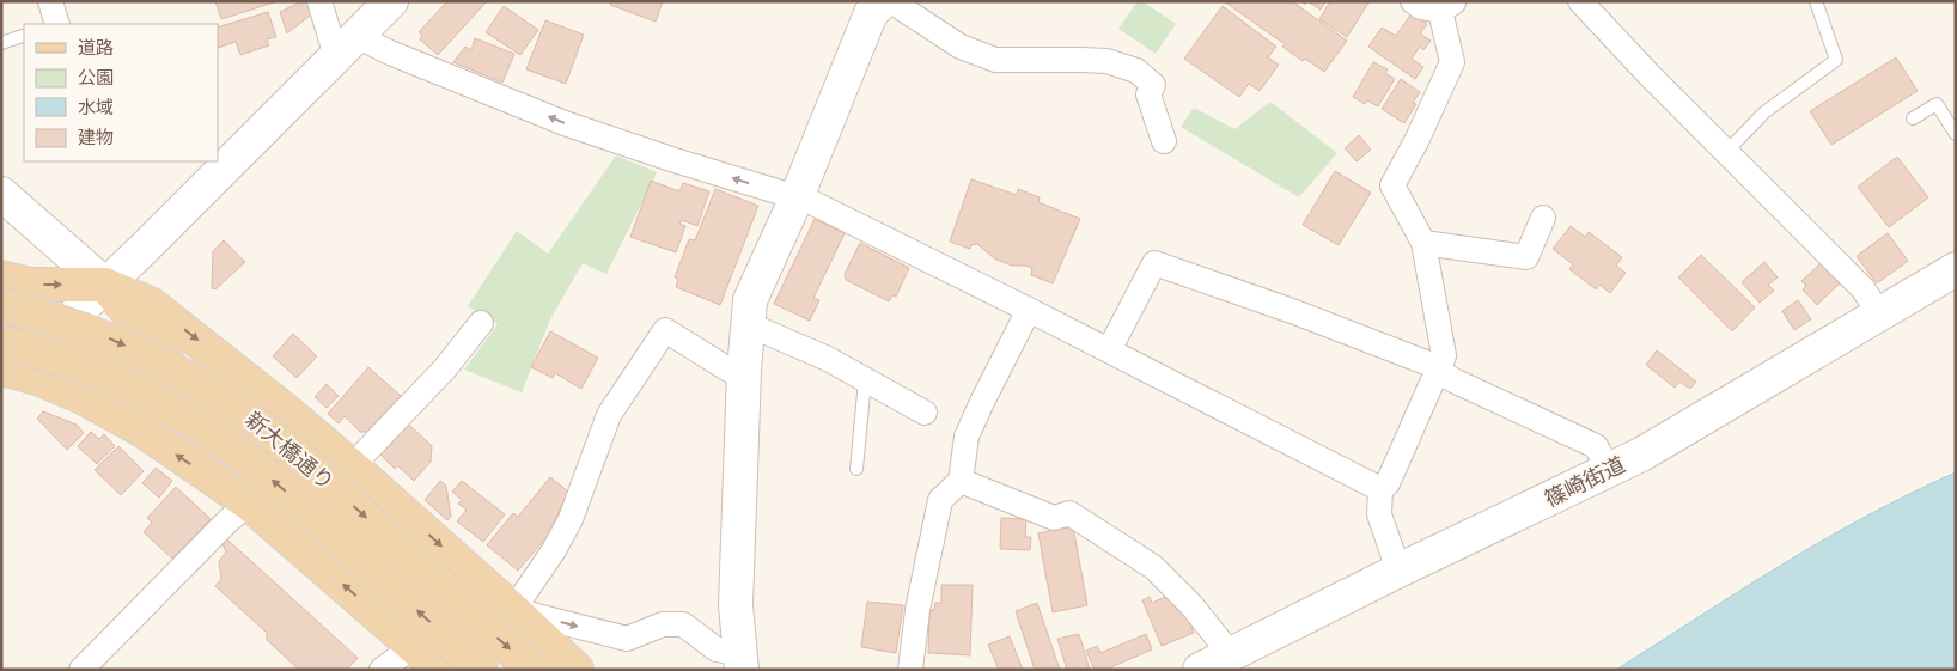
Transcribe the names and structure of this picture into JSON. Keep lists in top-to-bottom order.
{
  "streets": {
    "main road": ["新大橋通り"],
    "street": ["篠崎街道"]
  },
  "legend": [
    "道路",
    "公園",
    "水域",
    "建物"
  ]
}
